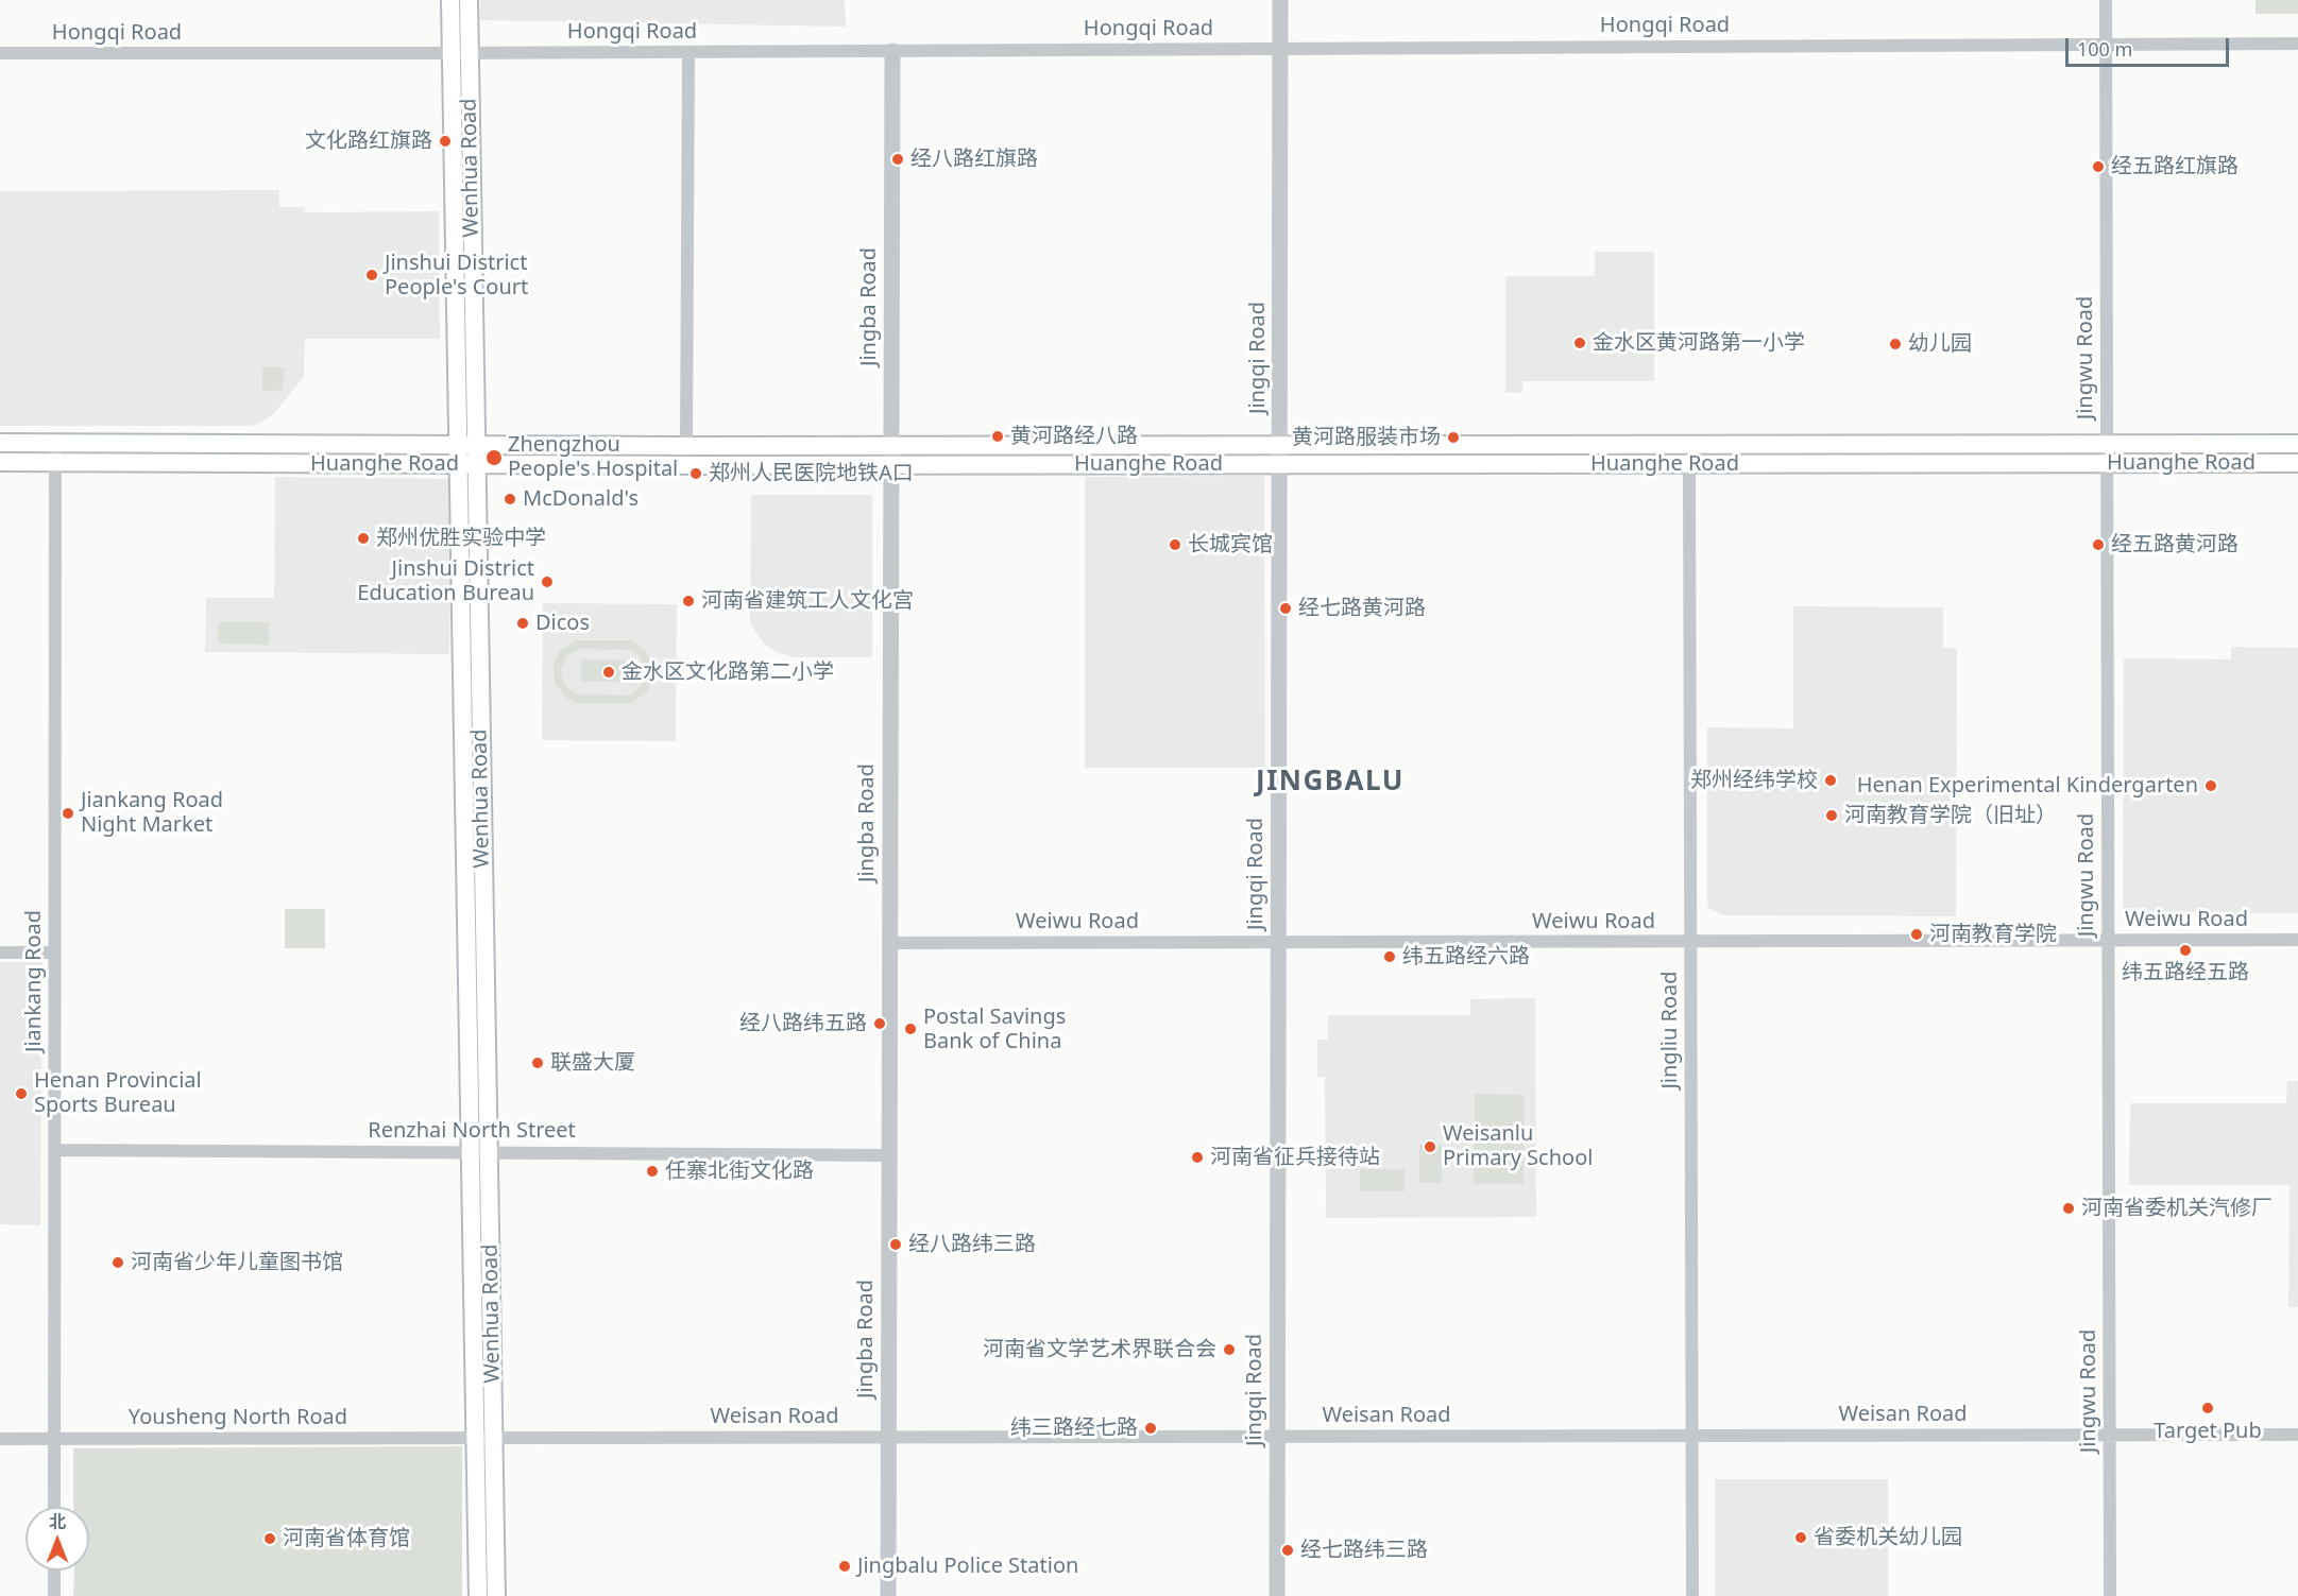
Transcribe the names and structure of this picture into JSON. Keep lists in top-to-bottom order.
{
  "streets": {
    "main road": ["Wenhua Road", "Huanghe Road"],
    "street": [
      "Hongqi Road",
      "Jingba Road",
      "Jingqi Road",
      "Jingwu Road",
      "Weiwu Road",
      "Jiankang Road",
      "Jingliu Road",
      "Renzhai North Street",
      "Weisan Road",
      "Yousheng North Road"
    ]
  },
  "crossings": [
    ["Hongqi Road", "Wenhua Road"],
    ["Hongqi Road", "Jingba Road"],
    ["Hongqi Road", "Jingqi Road"],
    ["Hongqi Road", "Jingwu Road"],
    ["Wenhua Road", "Huanghe Road"],
    ["Wenhua Road", "Renzhai North Street"],
    ["Wenhua Road", "Weisan Road"],
    ["Wenhua Road", "Yousheng North Road"],
    ["Jingba Road", "Huanghe Road"],
    ["Jingba Road", "Weiwu Road"],
    ["Jingba Road", "Renzhai North Street"],
    ["Jingba Road", "Weisan Road"],
    ["Jingqi Road", "Huanghe Road"],
    ["Jingqi Road", "Weiwu Road"],
    ["Jingqi Road", "Weisan Road"],
    ["Jingwu Road", "Huanghe Road"],
    ["Jingwu Road", "Weiwu Road"],
    ["Jingwu Road", "Weisan Road"],
    ["Huanghe Road", "Jiankang Road"],
    ["Huanghe Road", "Jingliu Road"],
    ["Weiwu Road", "Jingliu Road"],
    ["Jiankang Road", "Renzhai North Street"],
    ["Jiankang Road", "Yousheng North Road"],
    ["Jingliu Road", "Weisan Road"],
    ["Weisan Road", "Yousheng North Road"]
  ],
  "districts": ["JINGBALU"],
  "places": [
    "文化路红旗路",
    "经八路红旗路",
    "经五路红旗路",
    "Jinshui District People's Court",
    "金水区黄河路第一小学",
    "幼儿园",
    "黄河路经八路",
    "黄河路服装市场",
    "Zhengzhou People's Hospital",
    "郑州人民医院地铁A口",
    "McDonald's",
    "郑州优胜实验中学",
    "长城宾馆",
    "经五路黄河路",
    "Jinshui District Education Bureau",
    "河南省建筑工人文化宫",
    "经七路黄河路",
    "Dicos",
    "金水区文化路第二小学",
    "郑州经纬学校",
    "Henan Experimental Kindergarten",
    "Jiankang Road Night Market",
    "河南教育学院（旧址）",
    "河南教育学院",
    "纬五路经五路",
    "纬五路经六路",
    "经八路纬五路",
    "Postal Savings Bank of China",
    "联盛大厦",
    "Henan Provincial Sports Bureau",
    "Weisanlu Primary School",
    "河南省征兵接待站",
    "任寨北街文化路",
    "河南省委机关汽修厂",
    "经八路纬三路",
    "河南省少年儿童图书馆",
    "河南省文学艺术界联合会",
    "Target Pub",
    "纬三路经七路",
    "省委机关幼儿园",
    "河南省体育馆",
    "经七路纬三路",
    "Jingbalu Police Station"
  ],
  "scale_bar": "100 m",
  "north": "top"
}
